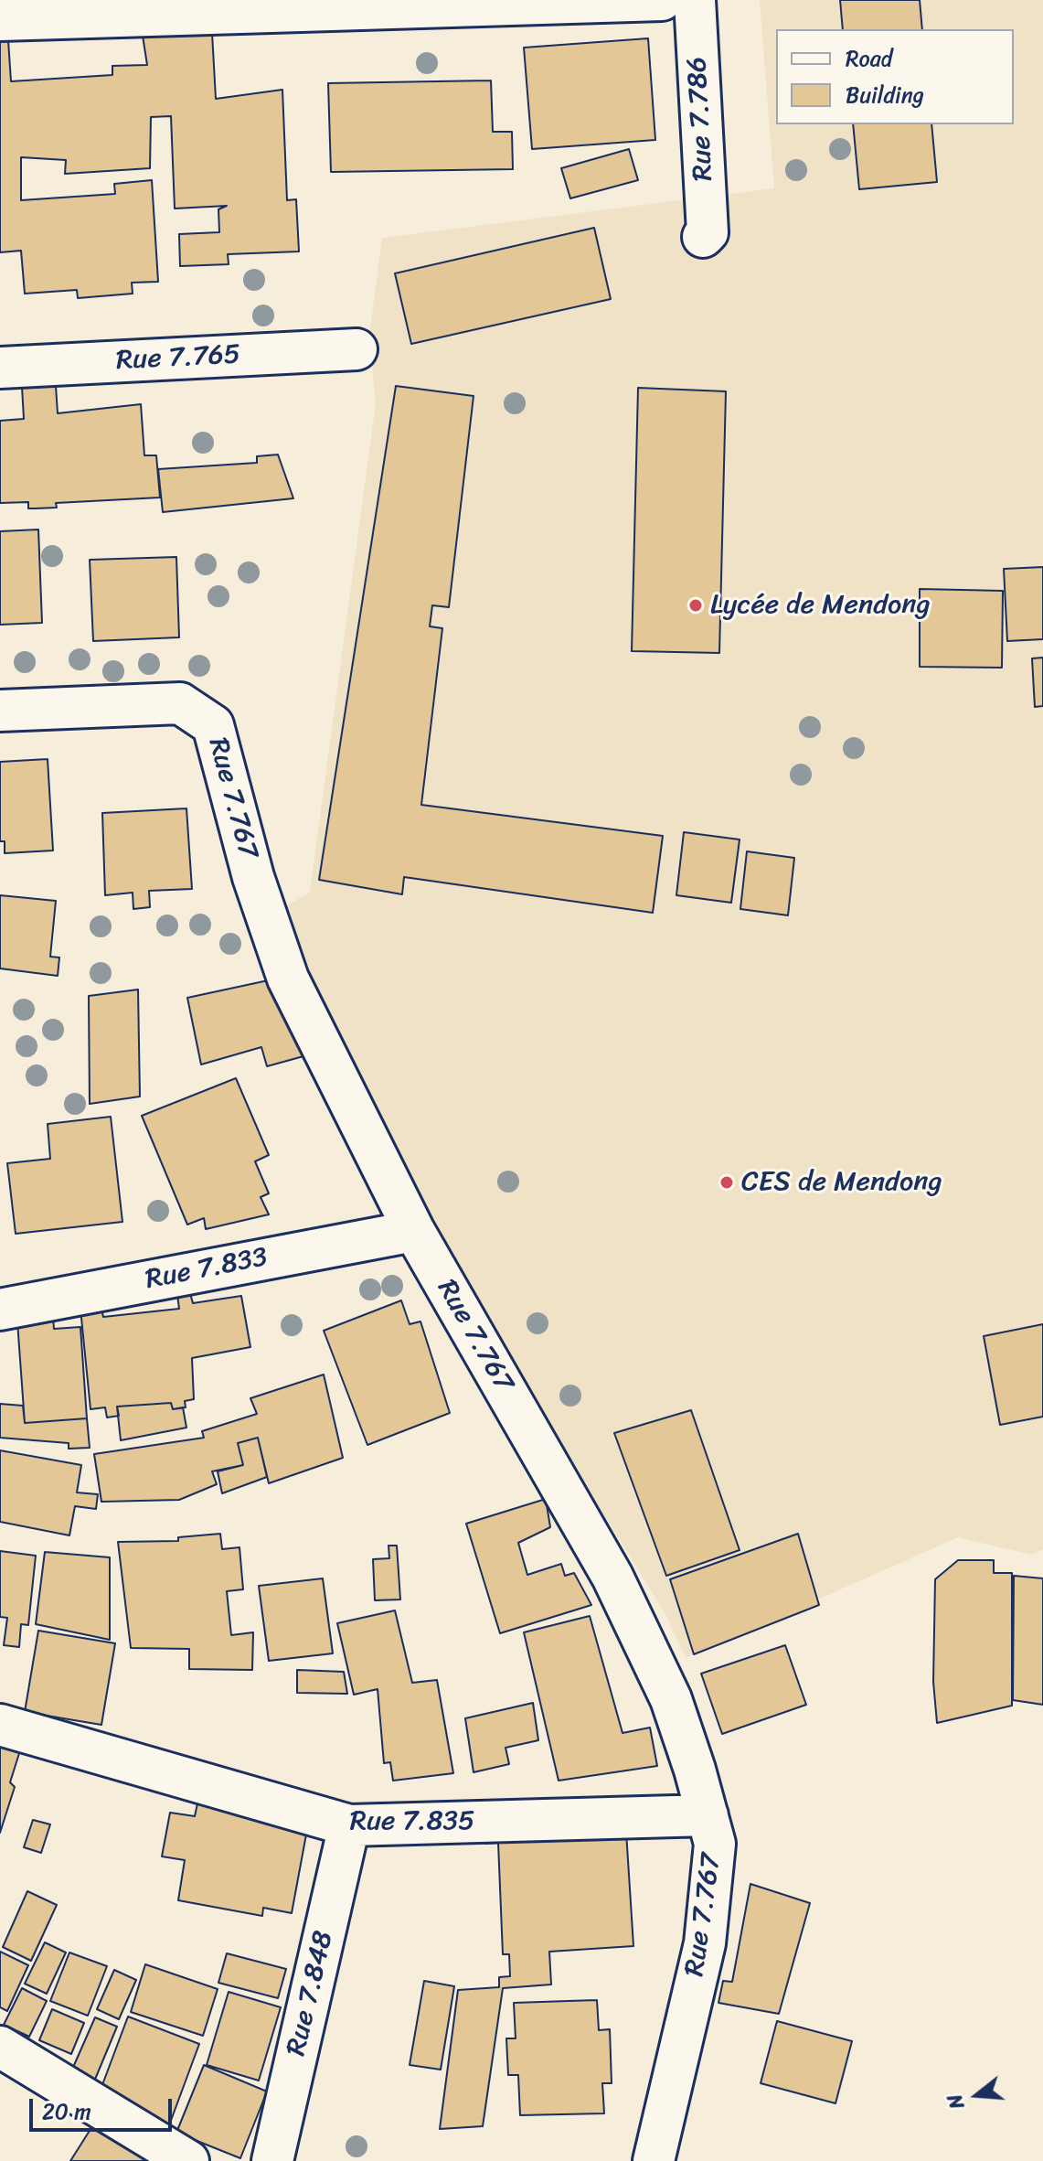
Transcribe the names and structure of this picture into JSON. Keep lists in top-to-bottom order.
{
  "streets": {
    "street": [
      "Rue 7.786",
      "Rue 7.765",
      "Rue 7.767",
      "Rue 7.833",
      "Rue 7.835",
      "Rue 7.848"
    ]
  },
  "crossings": [
    ["Rue 7.767", "Rue 7.833"],
    ["Rue 7.767", "Rue 7.835"],
    ["Rue 7.835", "Rue 7.848"]
  ],
  "places": ["Lycée de Mendong", "CES de Mendong"],
  "legend": ["Road", "Building"],
  "scale_bar": "20 m",
  "north": "left"
}
